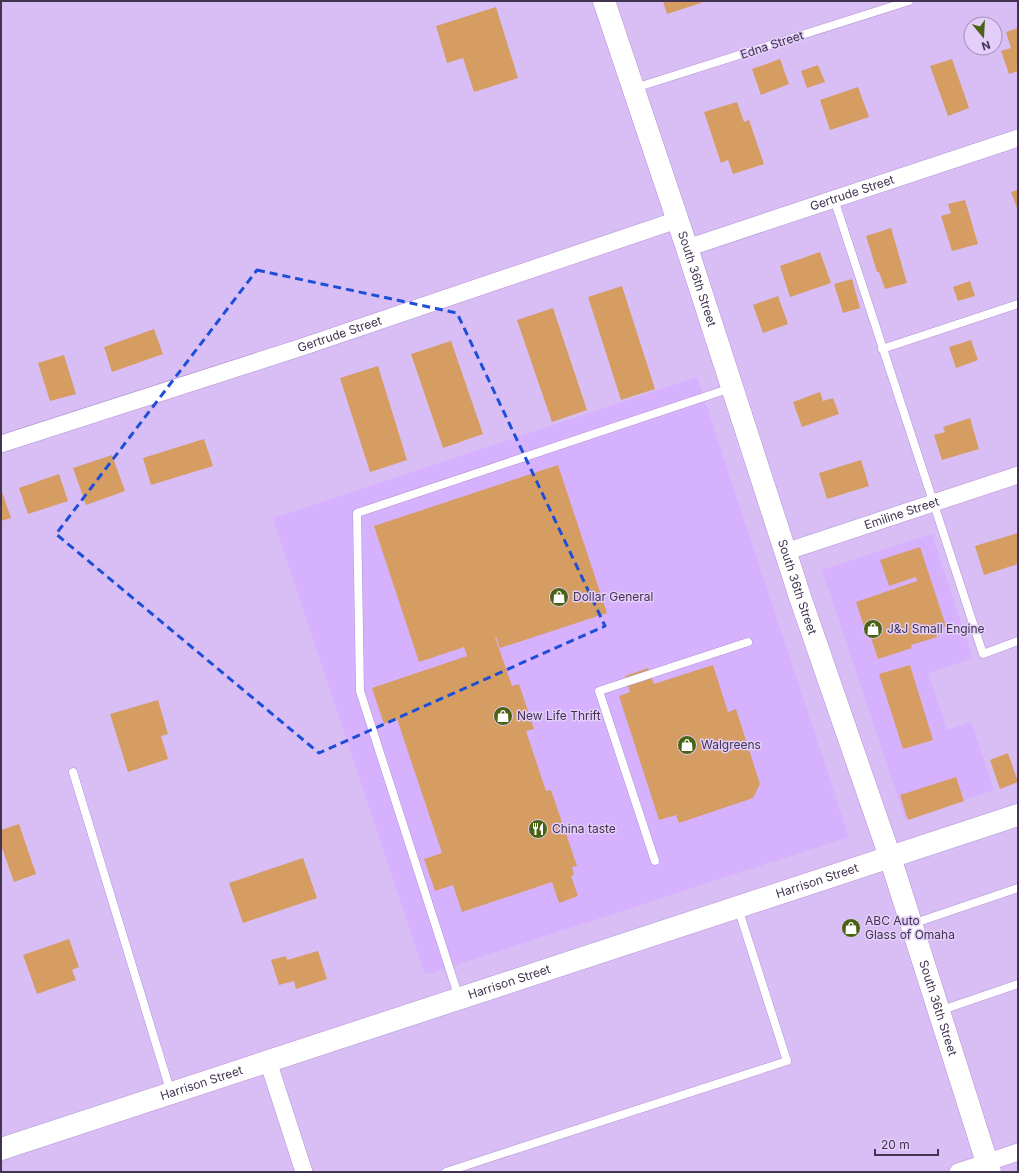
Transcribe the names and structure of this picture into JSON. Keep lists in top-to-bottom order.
{
  "streets": {
    "main road": ["South 36th Street", "Harrison Street"],
    "street": ["Gertrude Street", "Emiline Street"],
    "lane": ["Edna Street"]
  },
  "crossings": [
    ["Edna Street", "South 36th Street"],
    ["Gertrude Street", "South 36th Street"],
    ["South 36th Street", "Emiline Street"],
    ["South 36th Street", "Harrison Street"]
  ],
  "places": {
    "shop": [
      "Dollar General",
      "J&J Small Engine",
      "New Life Thrift",
      "Walgreens",
      "ABC Auto Glass of Omaha"
    ],
    "restaurant": ["China taste"]
  },
  "scale_bar": "20 m",
  "north": "bottom"
}
